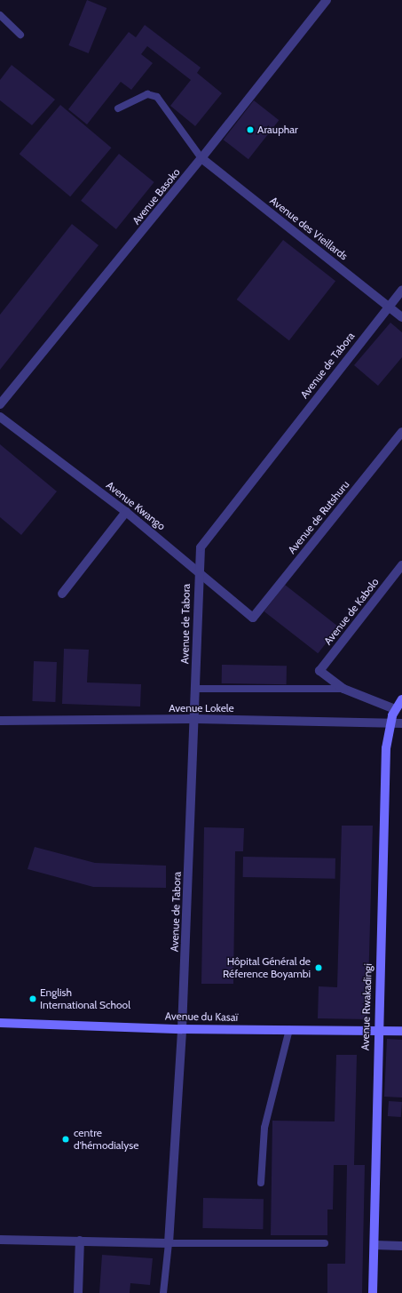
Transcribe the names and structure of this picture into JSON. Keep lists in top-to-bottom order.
{
  "streets": {
    "street": [
      "Avenue Basoko",
      "Avenue des Vieillards",
      "Avenue de Tabora",
      "Avenue Kwango",
      "Avenue de Rutshuru",
      "Avenue de Kabolo",
      "Avenue Lokele",
      "Avenue Rwakadingi",
      "Avenue du Kasaï"
    ]
  },
  "crossings": [
    ["Avenue Basoko", "Avenue des Vieillards"],
    ["Avenue des Vieillards", "Avenue de Tabora"],
    ["Avenue de Tabora", "Avenue Kwango"],
    ["Avenue de Tabora", "Avenue Lokele"],
    ["Avenue de Tabora", "Avenue du Kasaï"],
    ["Avenue Kwango", "Avenue de Rutshuru"],
    ["Avenue Lokele", "Avenue Rwakadingi"],
    ["Avenue Rwakadingi", "Avenue du Kasaï"]
  ],
  "places": [
    "Arauphar",
    "Hôpital Général de Réference Boyambi",
    "English International School",
    "centre d'hémodialyse"
  ]
}
